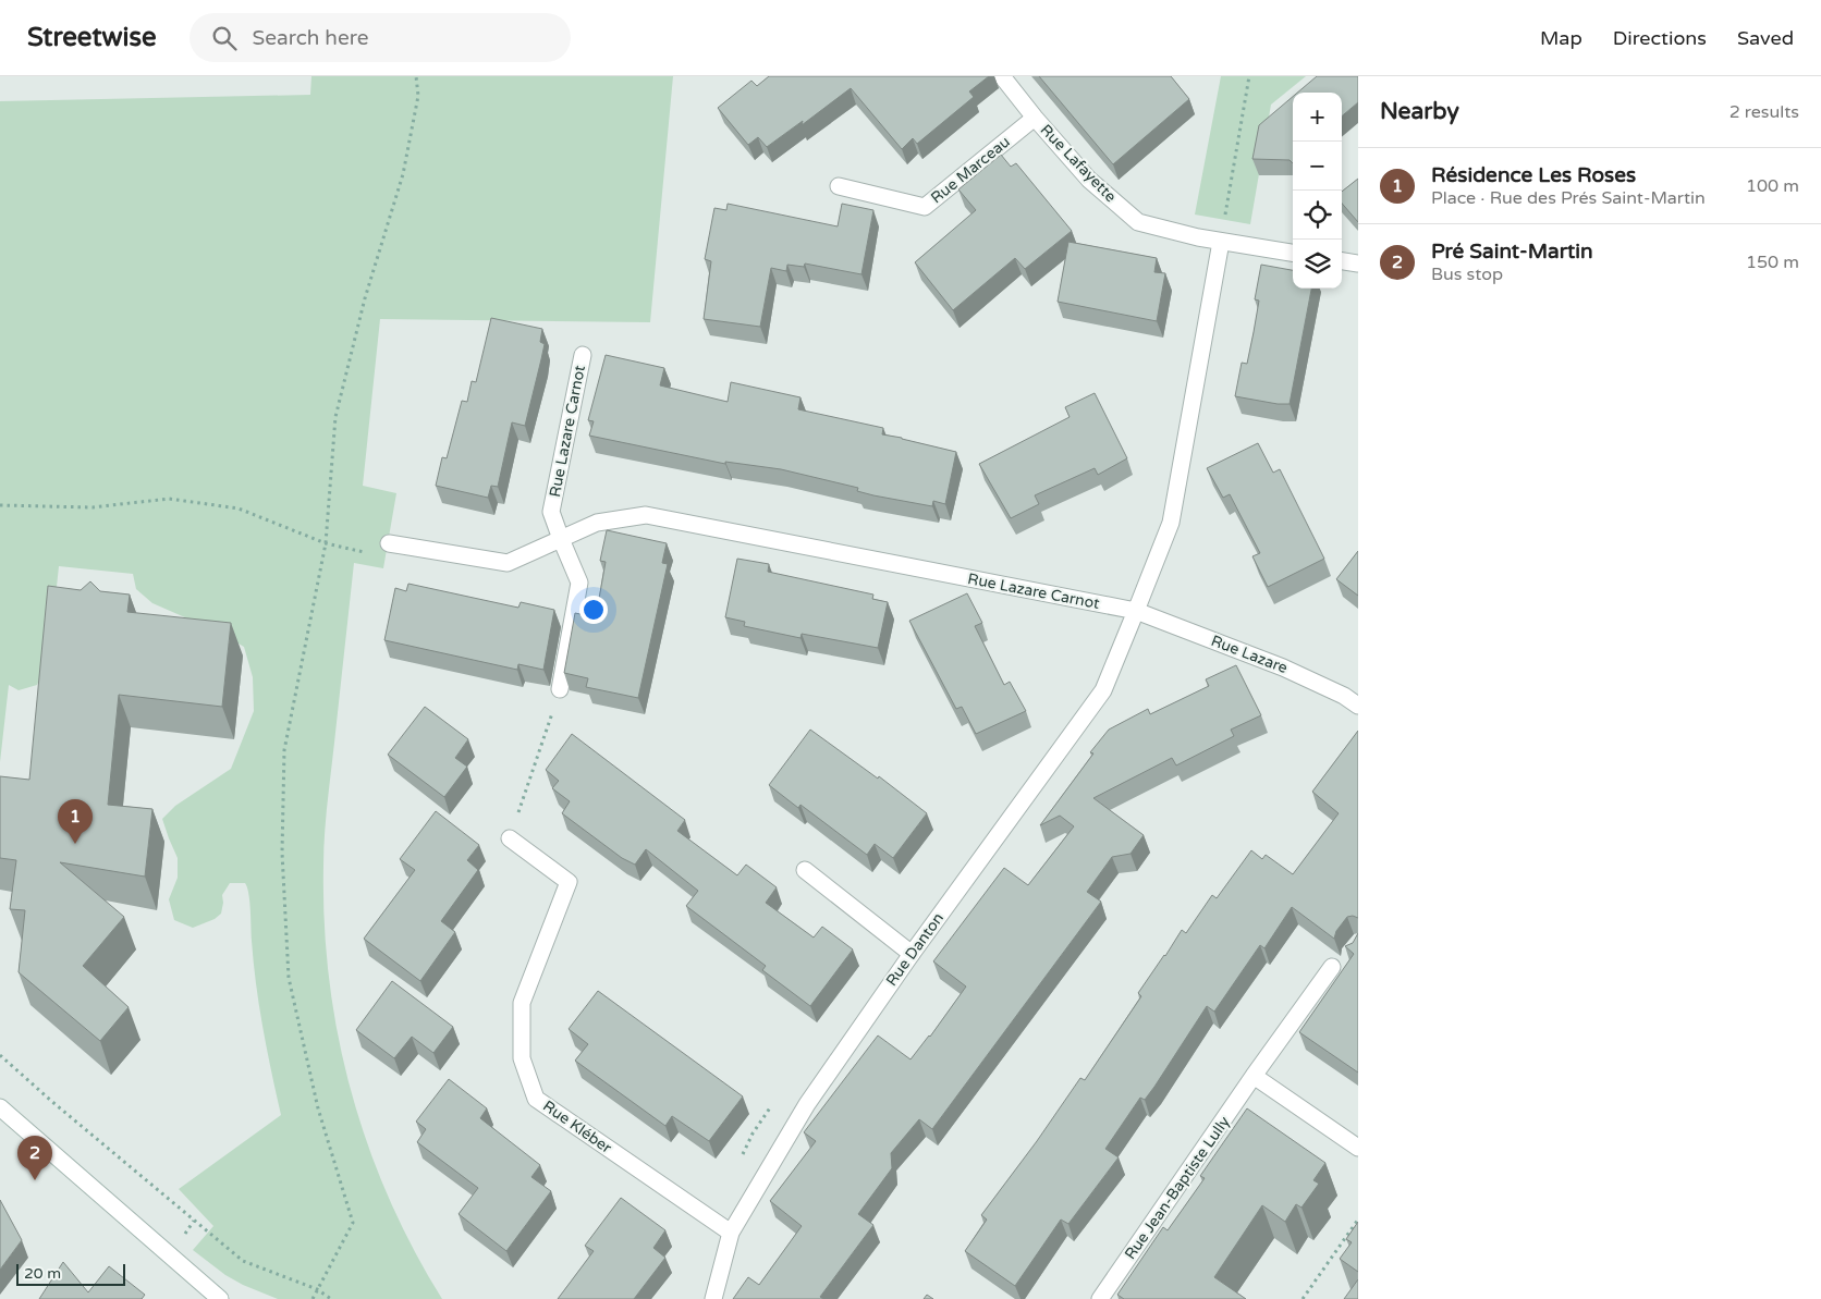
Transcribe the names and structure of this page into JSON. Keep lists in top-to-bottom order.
{
  "streets": {
    "street": [
      "Rue Lafayette",
      "Rue Marceau",
      "Rue Lazare Carnot",
      "Rue Lazare",
      "Rue Danton",
      "Rue Kléber",
      "Rue Jean-Baptiste Lully"
    ]
  },
  "crossings": [
    ["Rue Lafayette", "Rue Marceau"],
    ["Rue Lazare Carnot", "Rue Lazare"],
    ["Rue Lazare Carnot", "Rue Danton"],
    ["Rue Lazare", "Rue Danton"],
    ["Rue Danton", "Rue Kléber"]
  ],
  "scale_bar": "20 m",
  "page": {
    "header": "Streetwise",
    "search": "Search here",
    "nav": ["Map", "Directions", "Saved"],
    "heading": ["Nearby", "2 results"],
    "map_buttons": ["+", "−"],
    "list": [
      {
        "mark": "1",
        "name": "Résidence Les Roses",
        "note": "Place · Rue des Prés Saint-Martin",
        "value": "100 m"
      },
      {
        "mark": "2",
        "name": "Pré Saint-Martin",
        "note": "Bus stop",
        "value": "150 m"
      }
    ],
    "pins": ["1", "2"],
    "scale": "20 m"
  }
}
